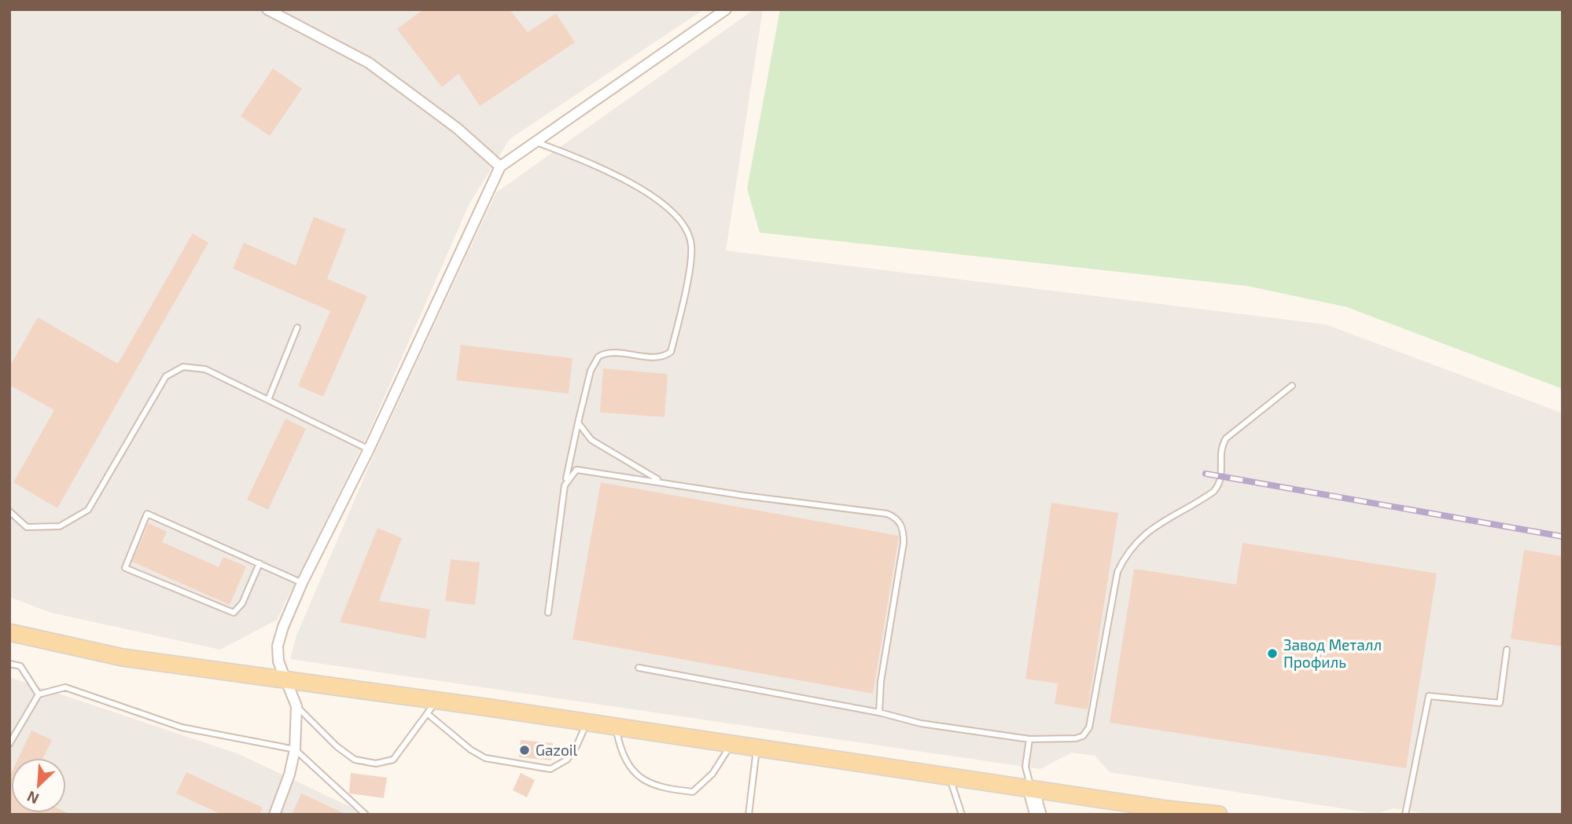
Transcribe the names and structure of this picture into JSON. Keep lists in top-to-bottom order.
{
  "places": ["Завод Металл Профиль", "Gazoil"],
  "north": "bottom left"
}
